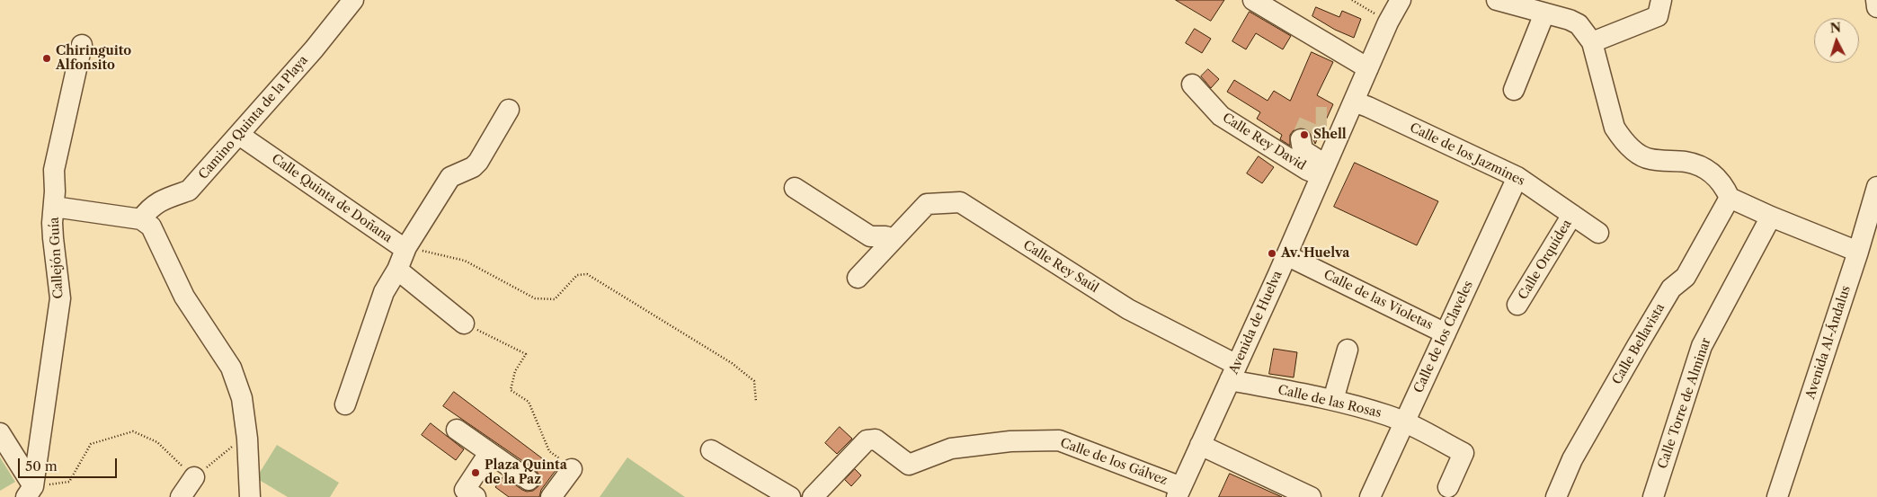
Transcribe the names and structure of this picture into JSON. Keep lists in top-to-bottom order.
{
  "streets": {
    "street": [
      "Camino Quinta de la Playa",
      "Calle Rey David",
      "Calle de los Jazmines",
      "Calle Quinta de Doñana",
      "Callejón Guía",
      "Calle Orquídea",
      "Calle Rey Saúl",
      "Calle de las Violetas",
      "Avenida de Huelva",
      "Calle de los Claveles",
      "Avenida Al-Ándalus",
      "Calle Bellavista",
      "Calle de las Rosas",
      "Calle Torre de Alminar",
      "Calle de los Gálvez"
    ]
  },
  "crossings": [
    ["Camino Quinta de la Playa", "Calle Quinta de Doñana"],
    ["Calle Rey David", "Avenida de Huelva"],
    ["Calle de los Jazmines", "Calle Orquídea"],
    ["Calle de los Jazmines", "Avenida de Huelva"],
    ["Calle de los Jazmines", "Calle de los Claveles"],
    ["Calle Rey Saúl", "Avenida de Huelva"],
    ["Calle Rey Saúl", "Calle de las Rosas"],
    ["Calle de las Violetas", "Avenida de Huelva"],
    ["Calle de las Violetas", "Calle de los Claveles"],
    ["Avenida de Huelva", "Calle de las Rosas"],
    ["Avenida de Huelva", "Calle de los Gálvez"],
    ["Calle de los Claveles", "Calle de las Rosas"]
  ],
  "places": [
    "Chiringuito Alfonsito",
    "Shell",
    "Av. Huelva",
    "Plaza Quinta de la Paz"
  ],
  "scale_bar": "50 m",
  "north": "top"
}
